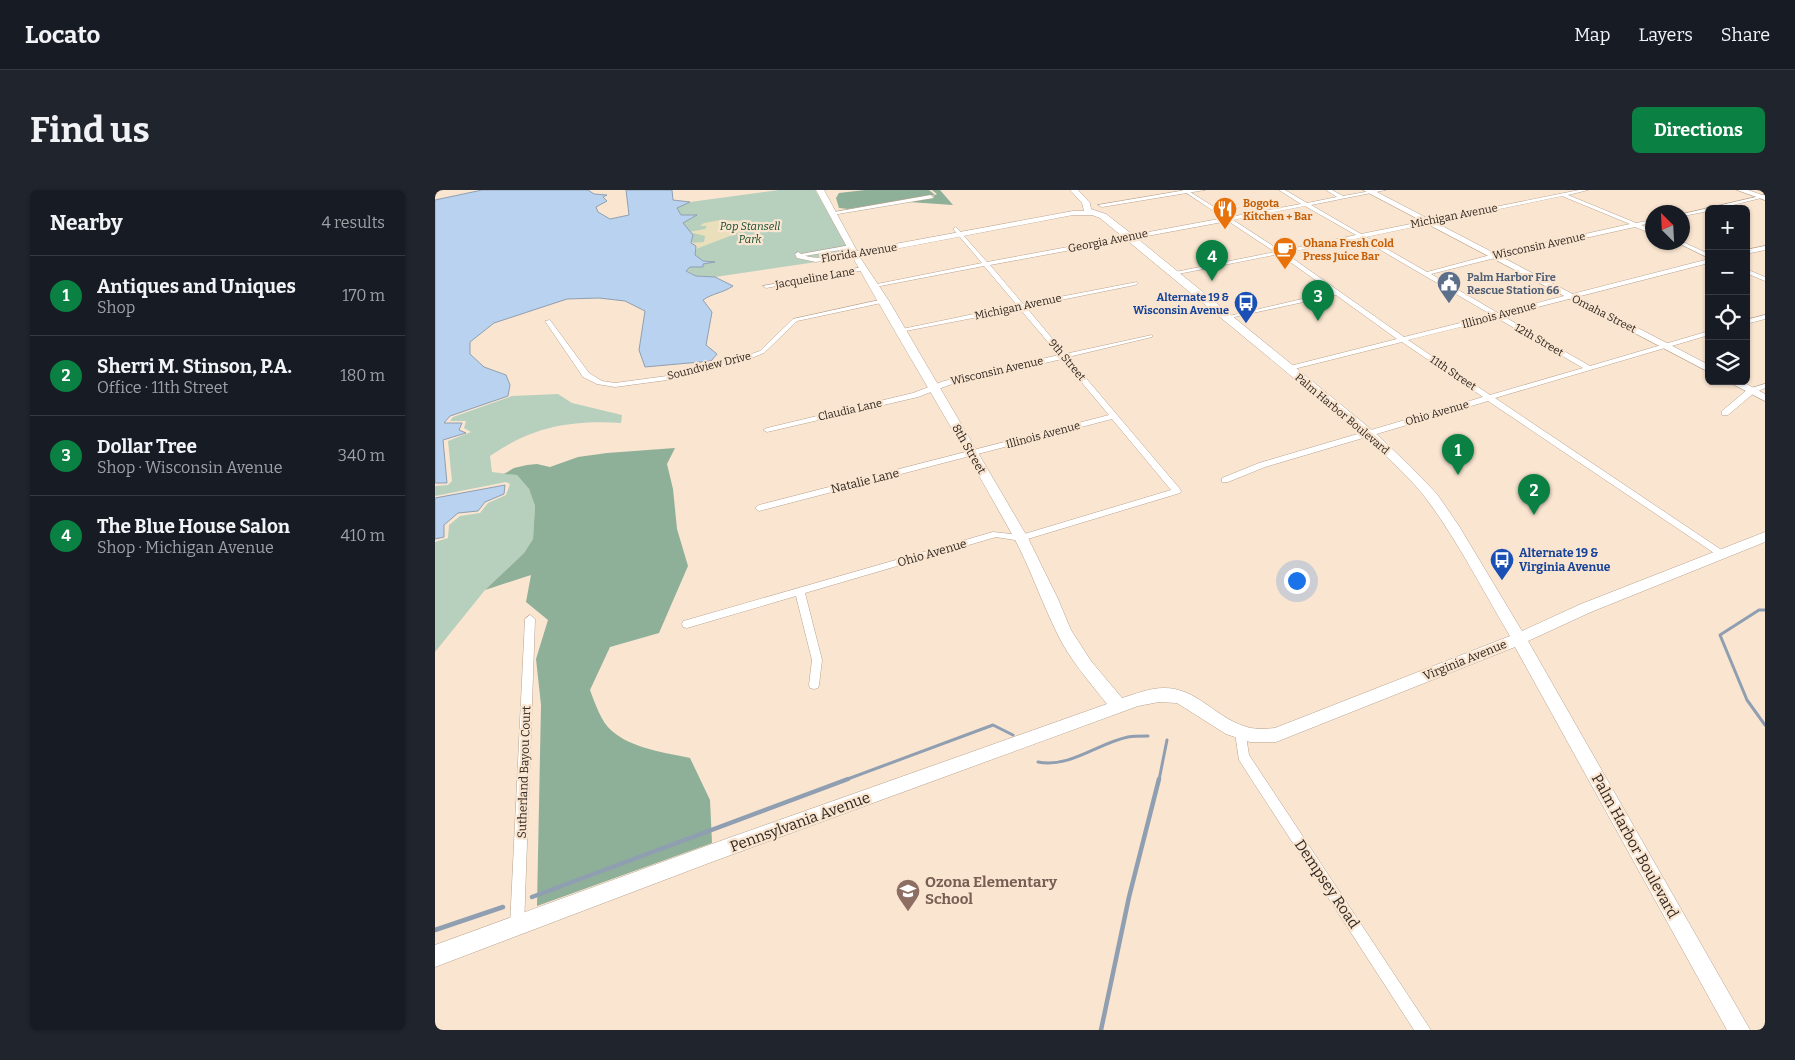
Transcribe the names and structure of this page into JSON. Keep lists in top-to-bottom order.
{
  "streets": {
    "street": [
      "Michigan Avenue",
      "Georgia Avenue",
      "Wisconsin Avenue",
      "Florida Avenue",
      "Jacqueline Lane",
      "Omaha Street",
      "Illinois Avenue",
      "12th Street",
      "9th Street",
      "Soundview Drive",
      "11th Street",
      "Claudia Lane",
      "Ohio Avenue",
      "Palm Harbor Boulevard",
      "8th Street",
      "Natalie Lane",
      "Virginia Avenue",
      "Sutherland Bayou Court",
      "Pennsylvania Avenue",
      "Dempsey Road"
    ]
  },
  "crossings": [
    ["Michigan Avenue", "Omaha Street"],
    ["Michigan Avenue", "12th Street"],
    ["Michigan Avenue", "9th Street"],
    ["Michigan Avenue", "11th Street"],
    ["Michigan Avenue", "Palm Harbor Boulevard"],
    ["Michigan Avenue", "8th Street"],
    ["Georgia Avenue", "Omaha Street"],
    ["Georgia Avenue", "12th Street"],
    ["Georgia Avenue", "9th Street"],
    ["Georgia Avenue", "11th Street"],
    ["Georgia Avenue", "Palm Harbor Boulevard"],
    ["Georgia Avenue", "8th Street"],
    ["Wisconsin Avenue", "Omaha Street"],
    ["Wisconsin Avenue", "12th Street"],
    ["Wisconsin Avenue", "9th Street"],
    ["Wisconsin Avenue", "Claudia Lane"],
    ["Wisconsin Avenue", "8th Street"],
    ["Florida Avenue", "9th Street"],
    ["Florida Avenue", "Palm Harbor Boulevard"],
    ["Florida Avenue", "8th Street"],
    ["Jacqueline Lane", "8th Street"],
    ["Omaha Street", "Illinois Avenue"],
    ["Omaha Street", "Ohio Avenue"],
    ["Illinois Avenue", "12th Street"],
    ["Illinois Avenue", "9th Street"],
    ["Illinois Avenue", "11th Street"],
    ["Illinois Avenue", "Palm Harbor Boulevard"],
    ["Illinois Avenue", "8th Street"],
    ["Illinois Avenue", "Natalie Lane"],
    ["12th Street", "Ohio Avenue"],
    ["9th Street", "Ohio Avenue"],
    ["Soundview Drive", "8th Street"],
    ["11th Street", "Ohio Avenue"],
    ["11th Street", "Virginia Avenue"],
    ["Claudia Lane", "8th Street"],
    ["Ohio Avenue", "Palm Harbor Boulevard"],
    ["Ohio Avenue", "8th Street"],
    ["Palm Harbor Boulevard", "Virginia Avenue"],
    ["8th Street", "Natalie Lane"],
    ["8th Street", "Pennsylvania Avenue"],
    ["Virginia Avenue", "Pennsylvania Avenue"],
    ["Virginia Avenue", "Dempsey Road"],
    ["Sutherland Bayou Court", "Pennsylvania Avenue"]
  ],
  "parks": ["Pop Stansell Park"],
  "places": {
    "restaurant": ["Bogota Kitchen + Bar"],
    "cafe": ["Ohana Fresh Cold Press Juice Bar"],
    "public building": ["Palm Harbor Fire Rescue Station 66"],
    "bus stop": ["Alternate 19 & Wisconsin Avenue", "Alternate 19 & Virginia Avenue"],
    "school or university": ["Ozona Elementary School"]
  },
  "north": "top left",
  "page": {
    "header": "Locato",
    "nav": ["Map", "Layers", "Share"],
    "buttons": "Directions",
    "title": "Find us",
    "heading": ["Nearby", "4 results"],
    "map_buttons": ["+", "−"],
    "pins": [
      "4",
      "3",
      "1",
      "2"
    ],
    "list": [
      {
        "mark": "1",
        "name": "Antiques and Uniques",
        "note": "Shop",
        "value": "170 m"
      },
      {
        "mark": "2",
        "name": "Sherri M. Stinson, P.A.",
        "note": "Office · 11th Street",
        "value": "180 m"
      },
      {
        "mark": "3",
        "name": "Dollar Tree",
        "note": "Shop · Wisconsin Avenue",
        "value": "340 m"
      },
      {
        "mark": "4",
        "name": "The Blue House Salon",
        "note": "Shop · Michigan Avenue",
        "value": "410 m"
      }
    ]
  }
}
